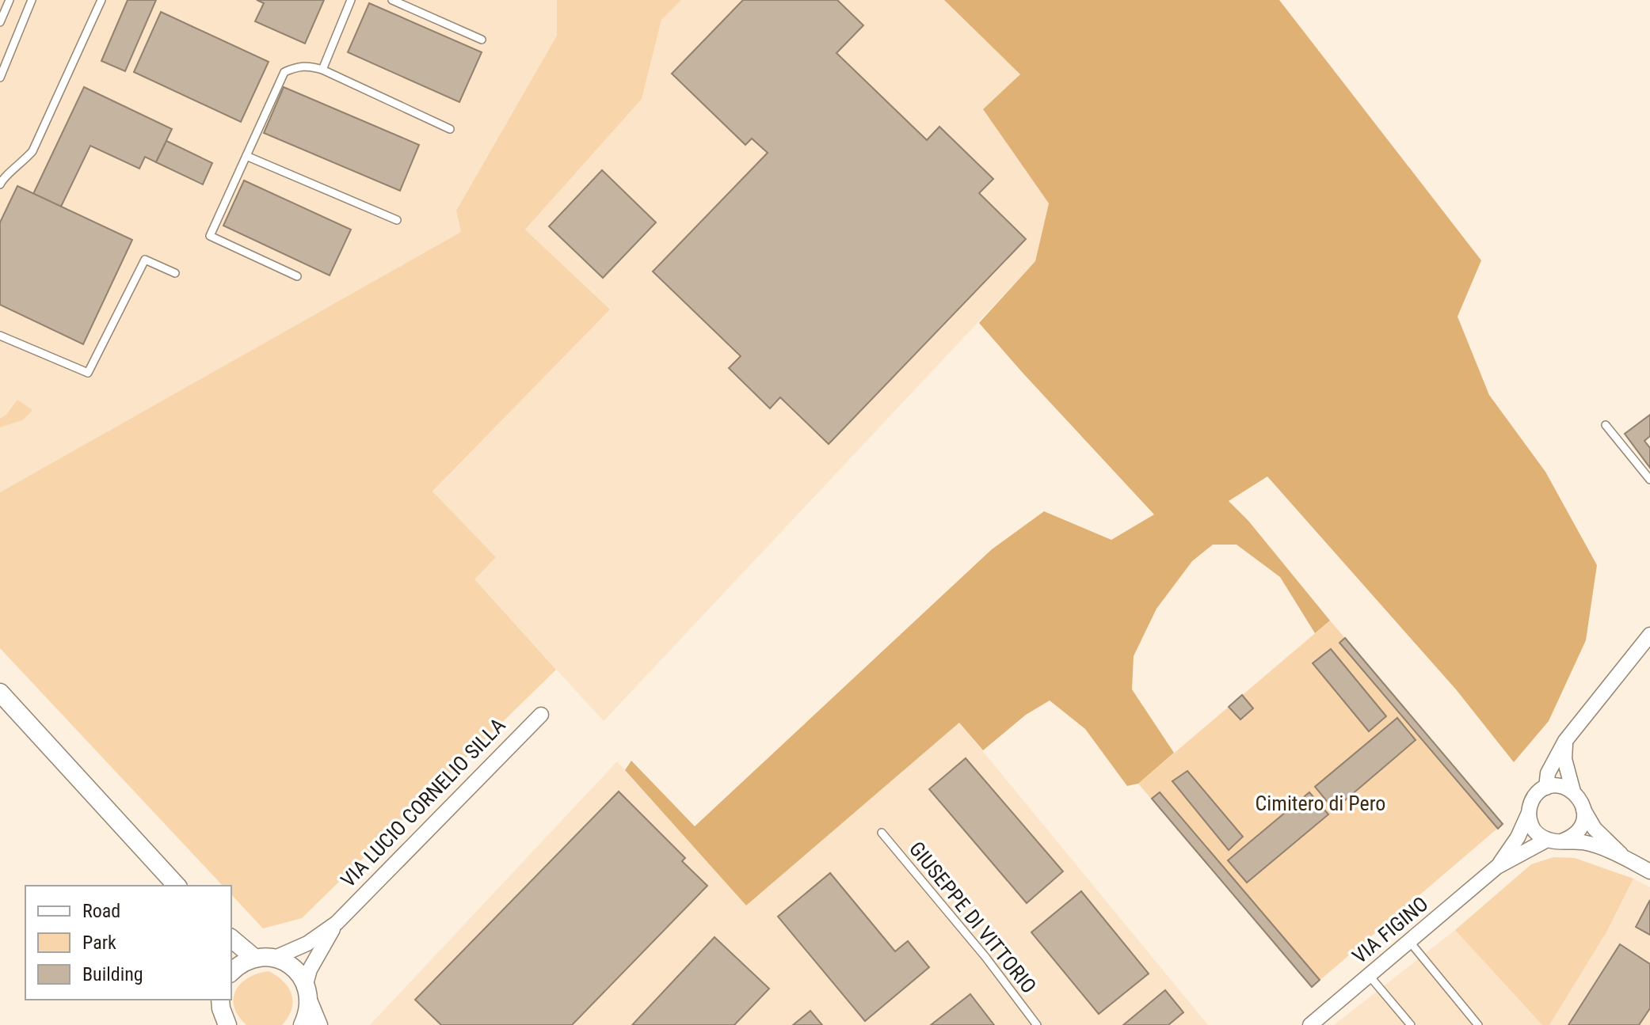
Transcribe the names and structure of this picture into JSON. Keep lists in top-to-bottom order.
{
  "streets": {
    "street": ["VIA LUCIO CORNELIO SILLA", "VIA FIGINO"],
    "lane": ["GIUSEPPE DI VITTORIO"]
  },
  "parks": ["Cimitero di Pero"],
  "legend": ["Road", "Park", "Building"]
}
